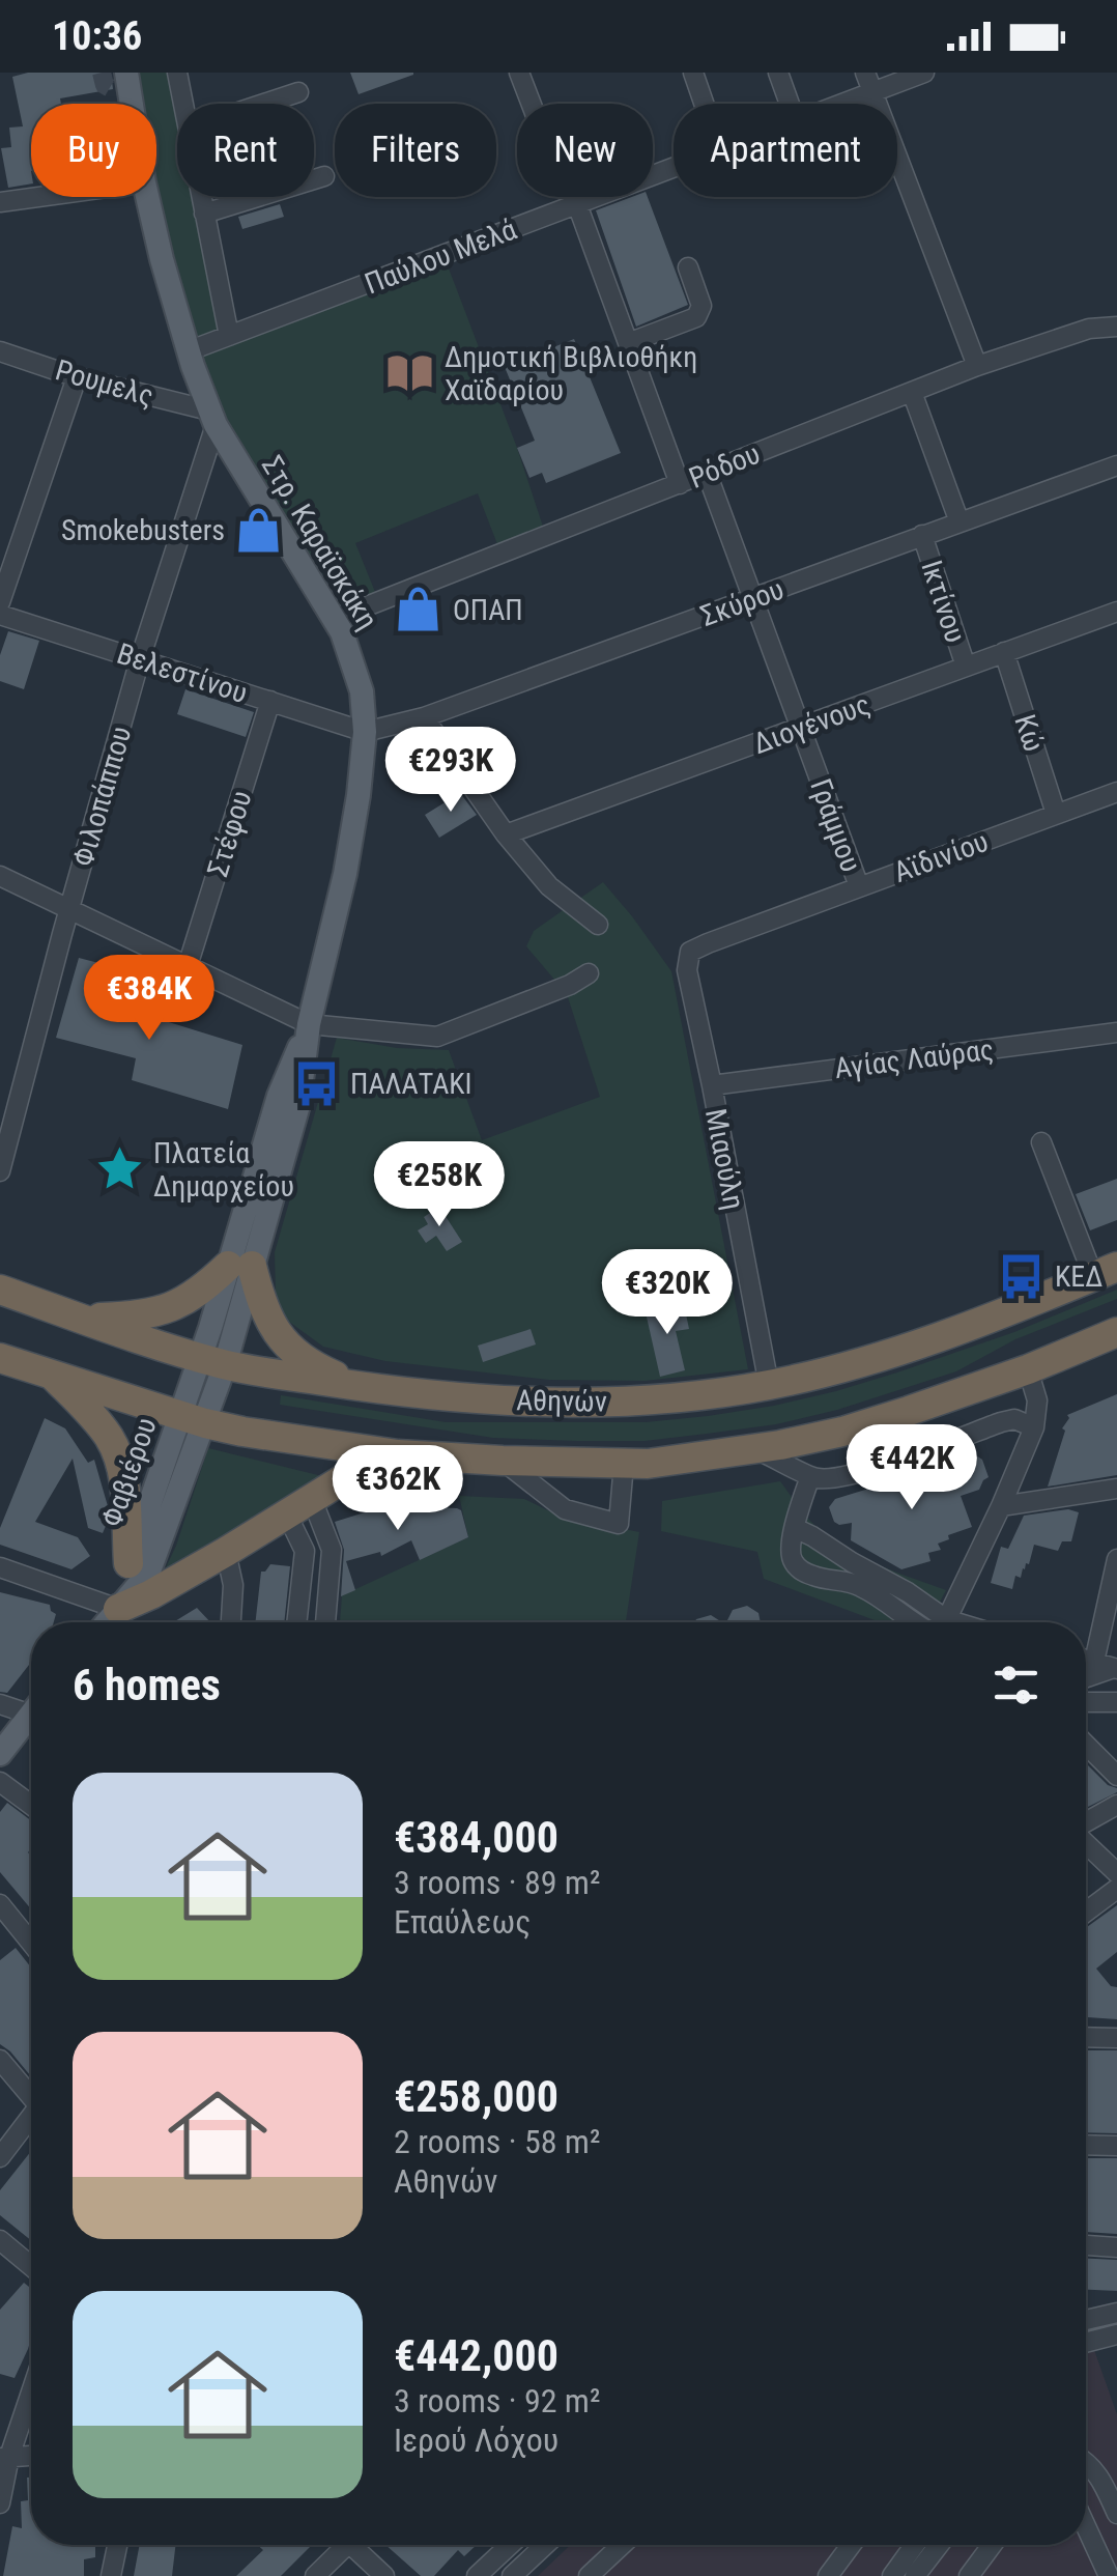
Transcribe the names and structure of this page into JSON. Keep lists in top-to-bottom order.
{
  "streets": {
    "highway": ["Αθηνών"],
    "main road": ["Στρ. Καραϊσκάκη", "Φαβιέρου"],
    "street": [
      "Παύλου Μελά",
      "Ρουμελς",
      "Ρόδου",
      "Ικτίνου",
      "Σκύρου",
      "Βελεστίνου",
      "Διογένους",
      "Κώ",
      "Φιλοπάππου",
      "Γράμμου",
      "Στέφου",
      "Αϊδινίου",
      "Αγίας Λαύρας",
      "Μιαούλη"
    ]
  },
  "crossings": [
    ["Παύλου Μελά", "Στρ. Καραϊσκάκη"],
    ["Ρουμελς", "Στρ. Καραϊσκάκη"],
    ["Ρουμελς", "Φιλοπάππου"],
    ["Ρόδου", "Στρ. Καραϊσκάκη"],
    ["Ρόδου", "Γράμμου"],
    ["Στρ. Καραϊσκάκη", "Σκύρου"],
    ["Στρ. Καραϊσκάκη", "Βελεστίνου"],
    ["Στρ. Καραϊσκάκη", "Φιλοπάππου"],
    ["Στρ. Καραϊσκάκη", "Αθηνών"],
    ["Στρ. Καραϊσκάκη", "Φαβιέρου"],
    ["Ικτίνου", "Σκύρου"],
    ["Ικτίνου", "Διογένους"],
    ["Σκύρου", "Βελεστίνου"],
    ["Σκύρου", "Γράμμου"],
    ["Βελεστίνου", "Φιλοπάππου"],
    ["Βελεστίνου", "Στέφου"],
    ["Διογένους", "Κώ"],
    ["Διογένους", "Γράμμου"],
    ["Κώ", "Αϊδινίου"],
    ["Γράμμου", "Αϊδινίου"],
    ["Αϊδινίου", "Μιαούλη"],
    ["Αγίας Λαύρας", "Μιαούλη"],
    ["Μιαούλη", "Αθηνών"]
  ],
  "places": {
    "library": ["Δημοτική Βιβλιοθήκη Χαϊδαρίου"],
    "shop": ["Smokebusters", "ΟΠΑΠ"],
    "bus stop": ["ΠΑΛΑΤΑΚΙ", "ΚΕΔ"],
    "place": ["Πλατεία Δημαρχείου"]
  },
  "page": {
    "status": "10:36",
    "chip": [
      "Buy",
      "Rent",
      "Filters",
      "New",
      "Apartment"
    ],
    "price": [
      "€293K",
      "€384K",
      "€258K",
      "€320K",
      "€442K",
      "€362K"
    ],
    "heading": "6 homes",
    "list": [
      {
        "name": "€384,000",
        "note": "3 rooms · 89 m² · Επαύλεως"
      },
      {
        "name": "€258,000",
        "note": "2 rooms · 58 m² · Αθηνών"
      },
      {
        "name": "€442,000",
        "note": "3 rooms · 92 m² · Ιερού Λόχου"
      }
    ]
  }
}
